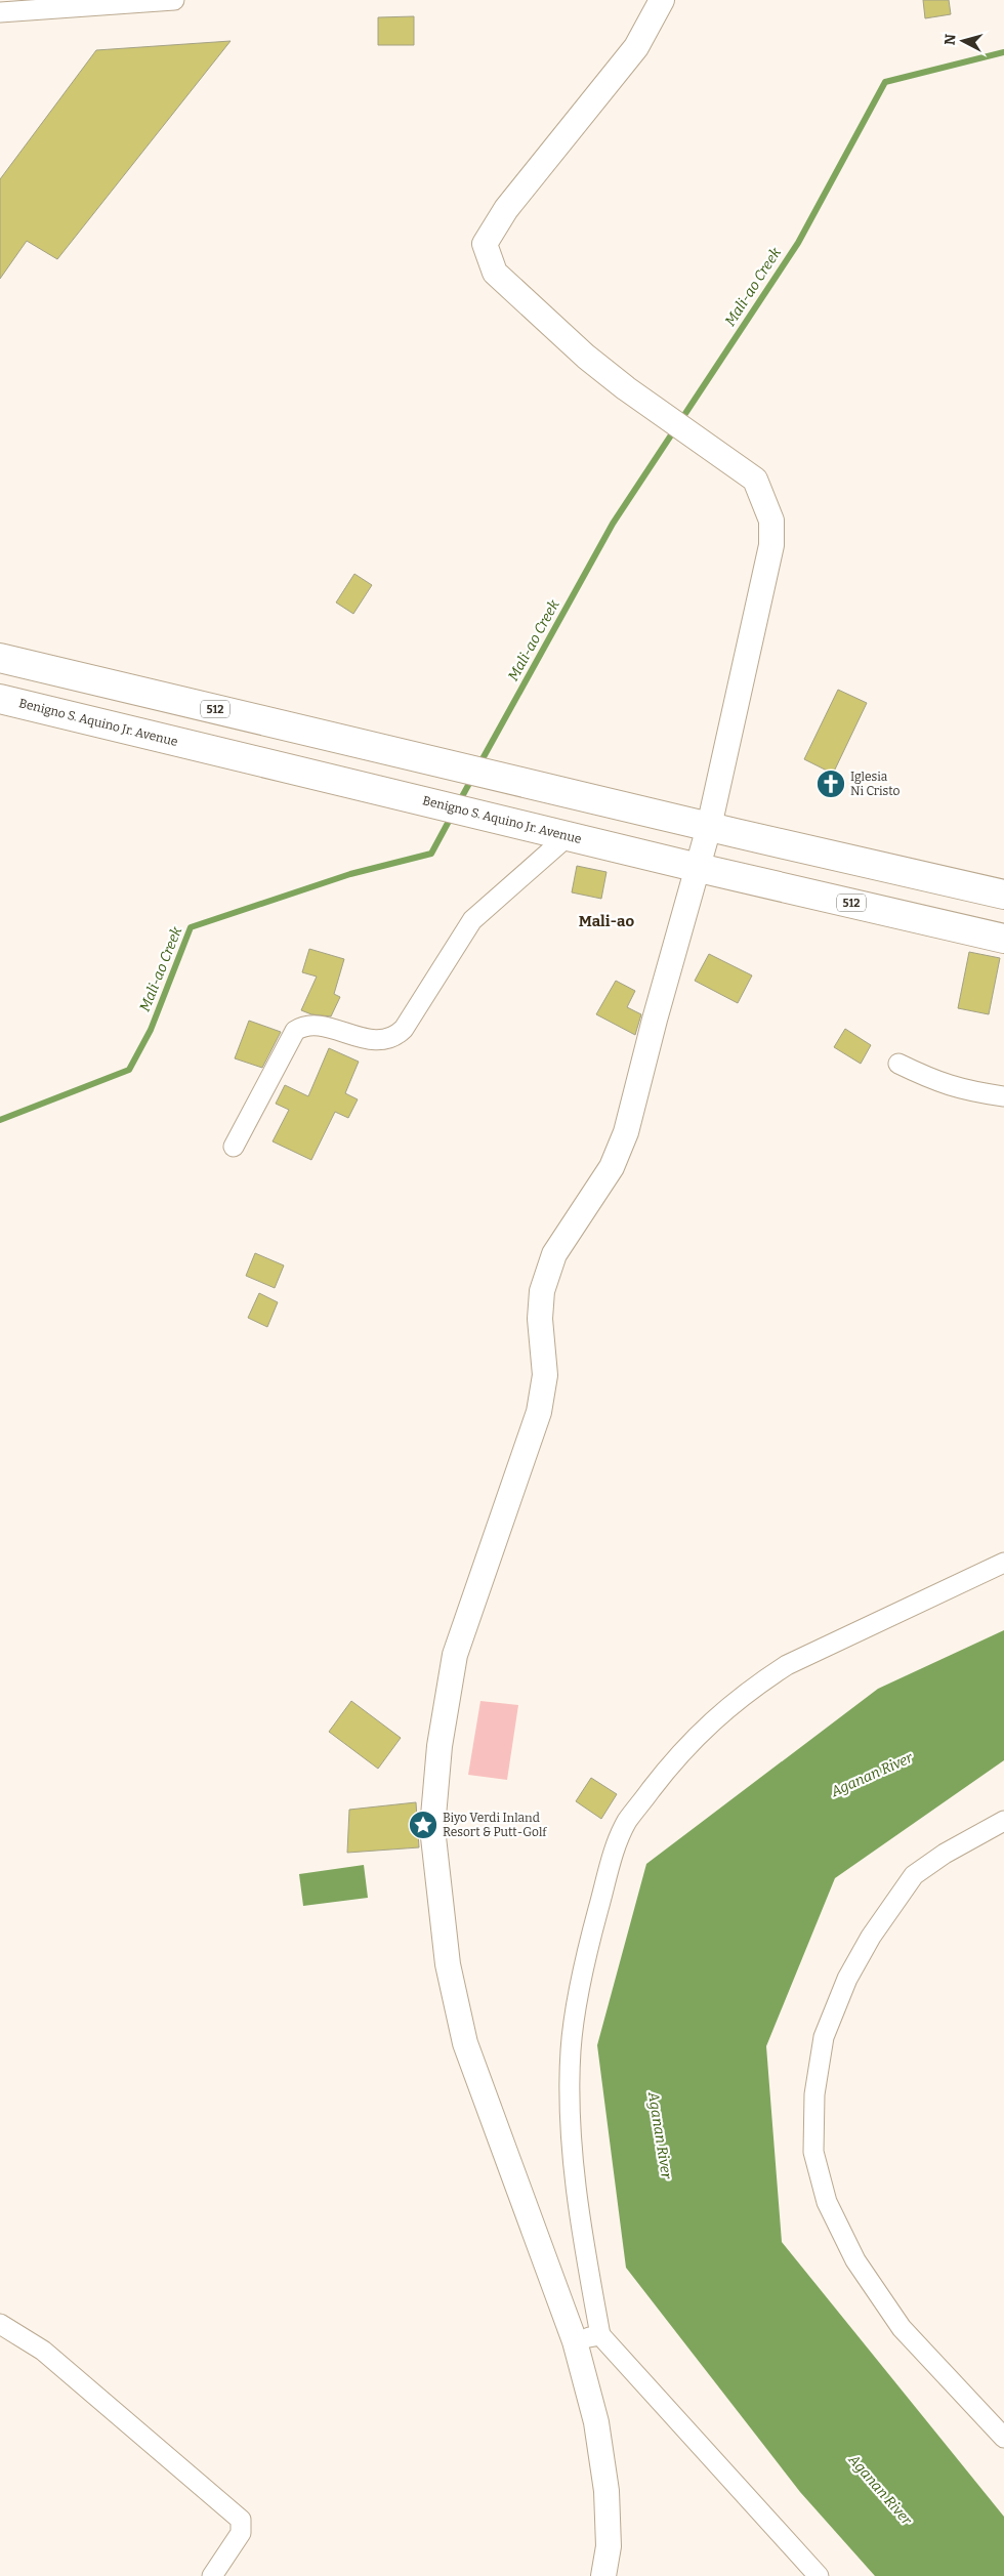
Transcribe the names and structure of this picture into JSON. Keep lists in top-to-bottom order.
{
  "streets": {
    "main road": ["512", "Benigno S. Aquino Jr. Avenue"]
  },
  "districts": ["Mali-ao"],
  "water": ["Mali-ao Creek", "Aganan River"],
  "places": {
    "church": ["Iglesia Ni Cristo"],
    "place": ["Biyo Verdi Inland Resort & Putt-Golf"]
  },
  "north": "left"
}
